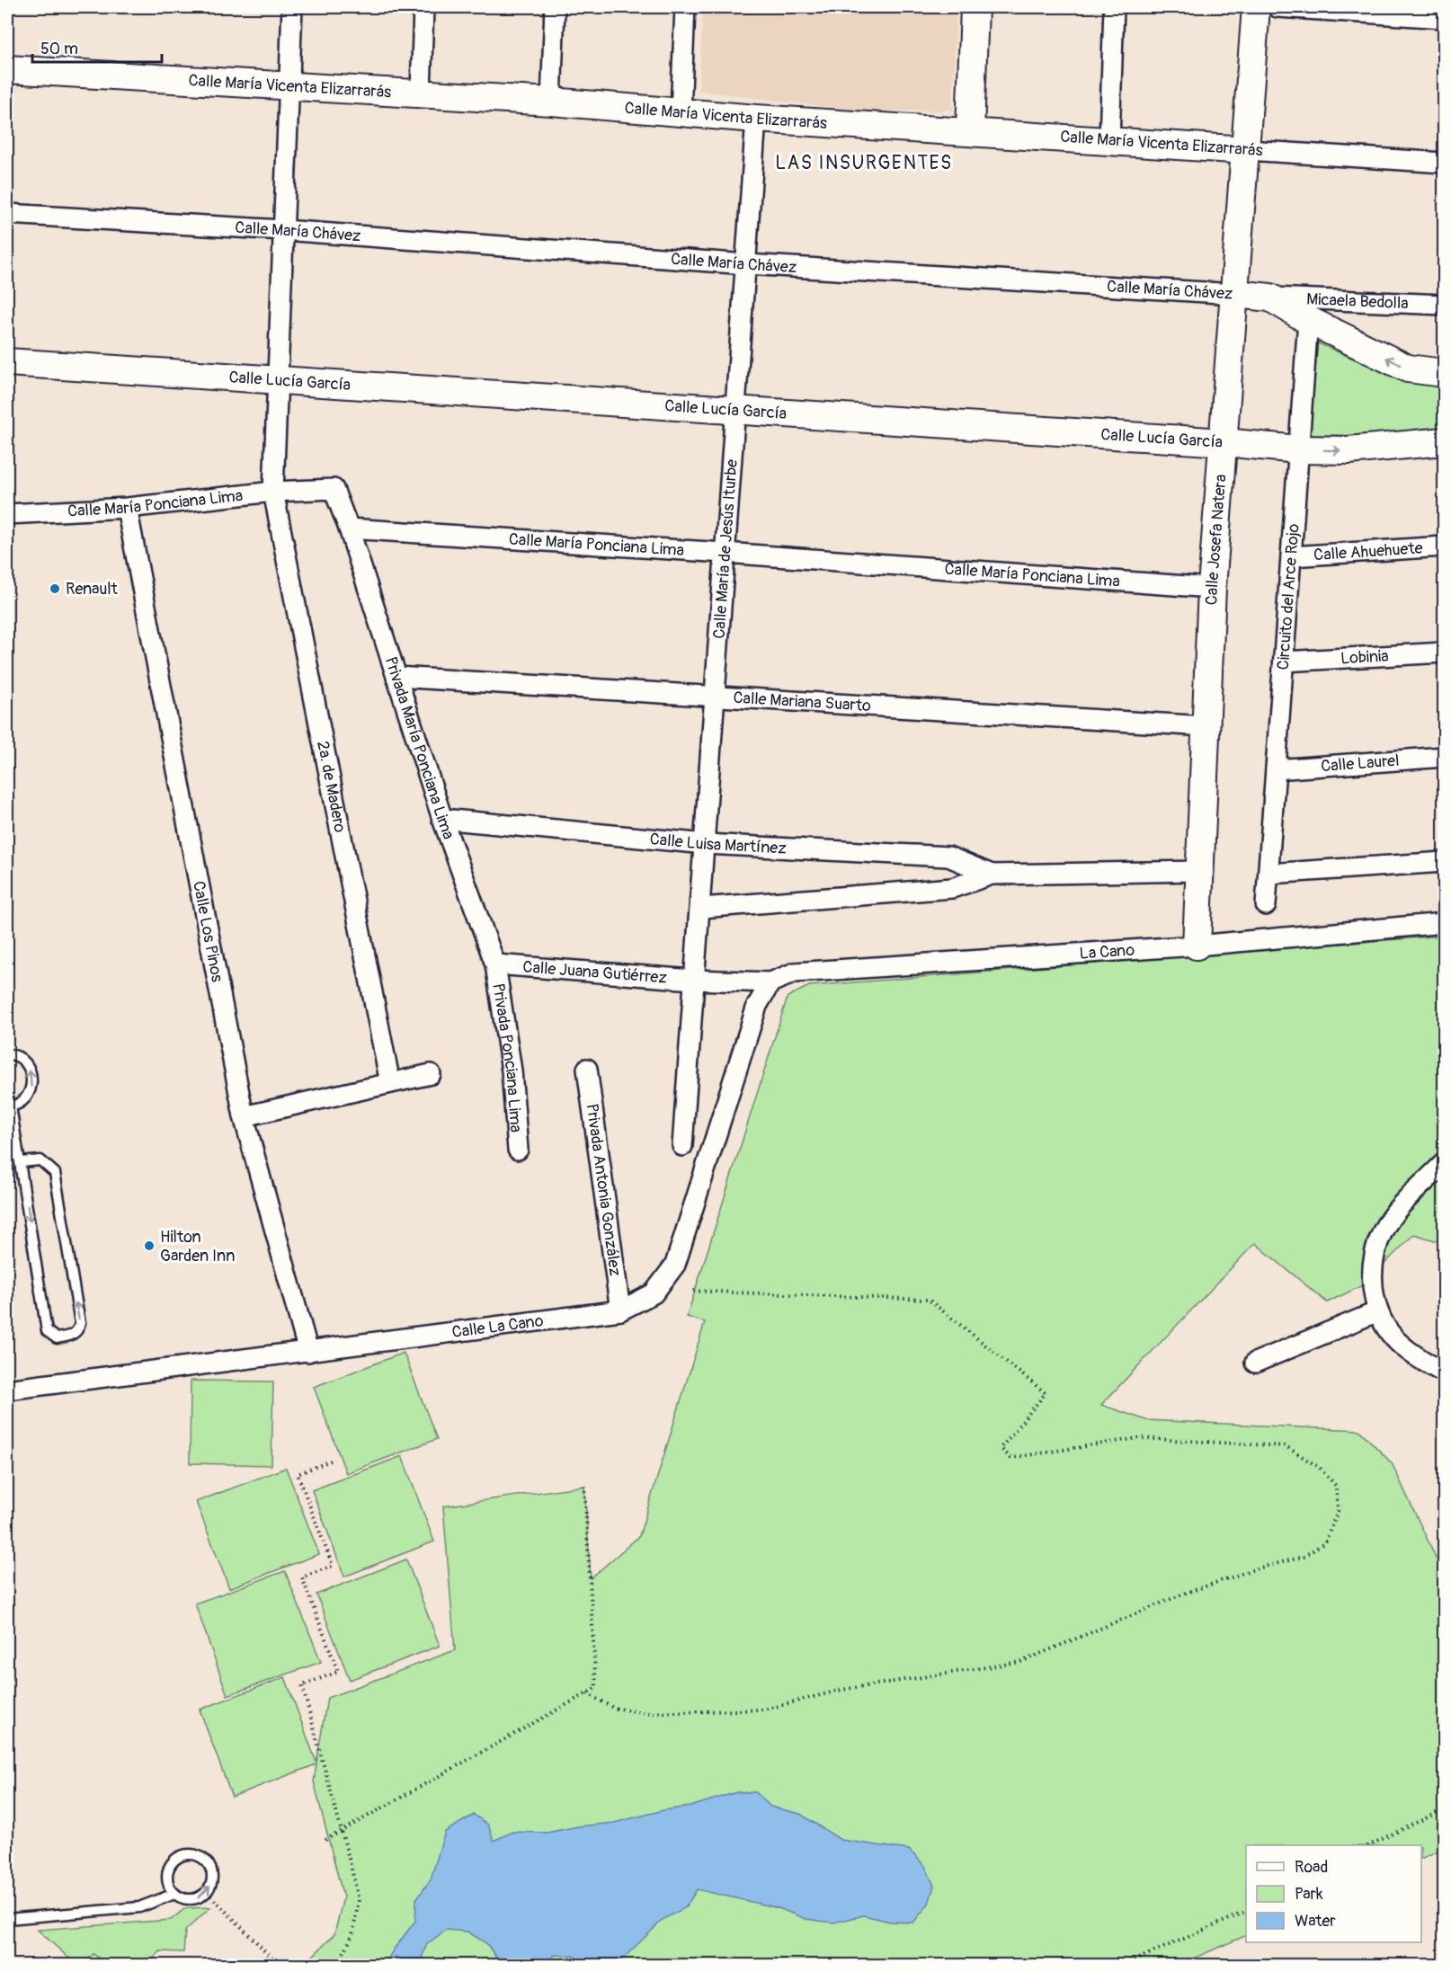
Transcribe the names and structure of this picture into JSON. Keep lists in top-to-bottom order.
{
  "streets": {
    "street": [
      "Calle María Vicenta Elizarrarás",
      "Calle María Chávez",
      "Micaela Bedolla",
      "Calle Lucía García",
      "Calle María Ponciana Lima",
      "Calle Josefa Natera",
      "Calle María de Jesús Iturbe",
      "Calle Ahuehuete",
      "Circuito del Arce Rojo",
      "Lobinia",
      "Calle Mariana Suarto",
      "Privada María Ponciana Lima",
      "Calle Laurel",
      "2a. de Madero",
      "Calle Luisa Martínez",
      "Calle Los Pinos",
      "La Cano",
      "Calle Juana Gutiérrez",
      "Privada Ponciana Lima",
      "Privada Antonia González",
      "Calle La Cano"
    ]
  },
  "crossings": [
    ["Calle María Vicenta Elizarrarás", "Calle Josefa Natera"],
    ["Calle María Vicenta Elizarrarás", "Calle María de Jesús Iturbe"],
    ["Calle María Vicenta Elizarrarás", "2a. de Madero"],
    ["Calle María Chávez", "Micaela Bedolla"],
    ["Calle María Chávez", "Calle Josefa Natera"],
    ["Calle María Chávez", "Calle María de Jesús Iturbe"],
    ["Calle María Chávez", "Circuito del Arce Rojo"],
    ["Calle María Chávez", "2a. de Madero"],
    ["Calle Lucía García", "Calle Josefa Natera"],
    ["Calle Lucía García", "Calle María de Jesús Iturbe"],
    ["Calle Lucía García", "Circuito del Arce Rojo"],
    ["Calle Lucía García", "2a. de Madero"],
    ["Calle María Ponciana Lima", "Calle Josefa Natera"],
    ["Calle María Ponciana Lima", "Calle María de Jesús Iturbe"],
    ["Calle María Ponciana Lima", "Privada María Ponciana Lima"],
    ["Calle María Ponciana Lima", "2a. de Madero"],
    ["Calle María Ponciana Lima", "Calle Los Pinos"],
    ["Calle Josefa Natera", "Calle Mariana Suarto"],
    ["Calle Josefa Natera", "Calle Luisa Martínez"],
    ["Calle Josefa Natera", "La Cano"],
    ["Calle María de Jesús Iturbe", "Calle Mariana Suarto"],
    ["Calle María de Jesús Iturbe", "Calle Luisa Martínez"],
    ["Calle María de Jesús Iturbe", "Calle Juana Gutiérrez"],
    ["Calle Ahuehuete", "Circuito del Arce Rojo"],
    ["Circuito del Arce Rojo", "Lobinia"],
    ["Circuito del Arce Rojo", "Calle Laurel"],
    ["Calle Mariana Suarto", "Privada María Ponciana Lima"],
    ["Privada María Ponciana Lima", "Calle Luisa Martínez"],
    ["Privada María Ponciana Lima", "Calle Juana Gutiérrez"],
    ["Privada María Ponciana Lima", "Privada Ponciana Lima"],
    ["Calle Los Pinos", "Calle La Cano"],
    ["La Cano", "Calle Juana Gutiérrez"],
    ["La Cano", "Calle La Cano"],
    ["Calle Juana Gutiérrez", "Privada Ponciana Lima"],
    ["Calle Juana Gutiérrez", "Calle La Cano"],
    ["Privada Antonia González", "Calle La Cano"]
  ],
  "districts": ["LAS INSURGENTES"],
  "places": ["Renault", "Hilton Garden Inn"],
  "legend": ["Road", "Park", "Water"],
  "scale_bar": "50 m"
}
